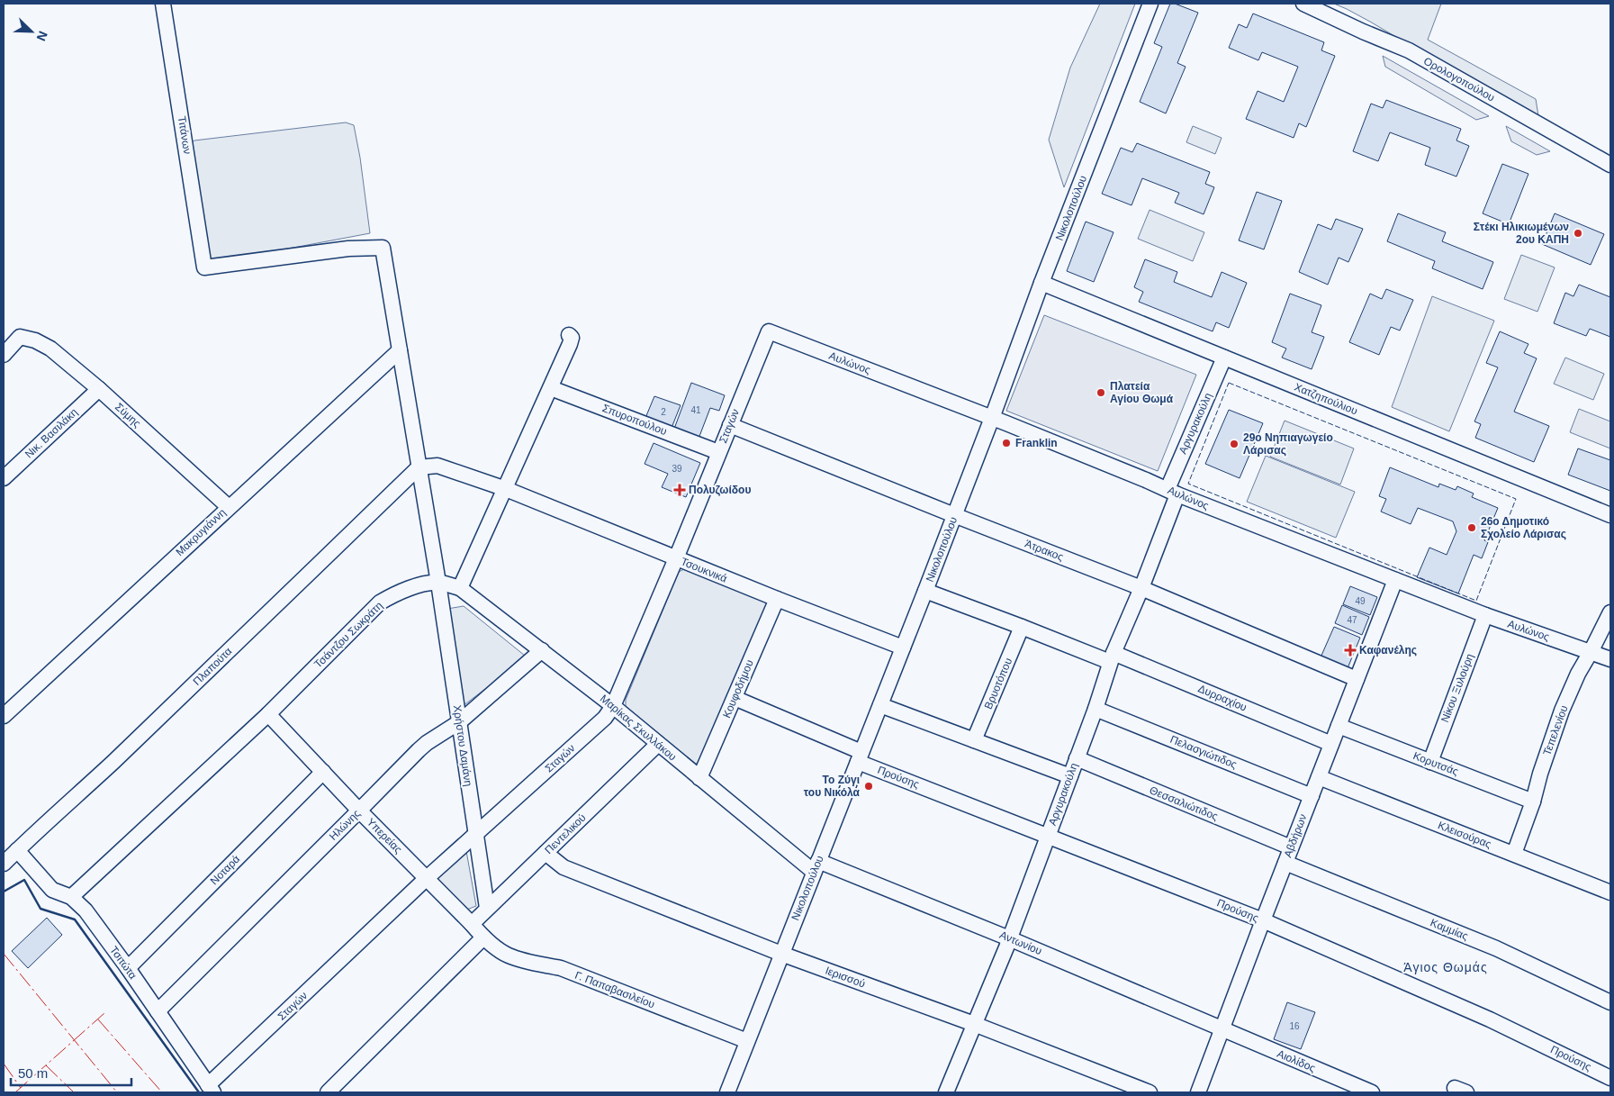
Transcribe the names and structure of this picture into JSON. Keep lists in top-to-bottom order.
{
  "streets": {
    "street": [
      "Ορολογοπούλου",
      "Τιτάνων",
      "Νικολοπούλου",
      "Αυλώνος",
      "Χατζηπούλιου",
      "Σύμης",
      "Σπυροπούλου",
      "Αργυρακούλη",
      "Σταγών",
      "Νικ. Βασιλάκη",
      "Μακρυγιάννη",
      "Άτρακος",
      "Τσουκνικά",
      "Τσάντζου Σωκράτη",
      "Πλαπούτα",
      "Βρυοτόπου",
      "Νίκου Ξυλούρη",
      "Κουφοδήμου",
      "Δυρραχίου",
      "Μαρίκας Σκυλλάκου",
      "Τεπελενίου",
      "Χρήστου Δαμάνη",
      "Πελασγιώτιδος",
      "Κορυτσάς",
      "Προύσης",
      "Θεσσαλιώτιδος",
      "Ηλώνης",
      "Πεντελικού",
      "Κλεισούρας",
      "Υπερείας",
      "Αβδήρων",
      "Νοταρά",
      "Καμμίας",
      "Αντωνίου",
      "Τσιτώτα",
      "Ιερισσού",
      "Γ. Παπαβασιλείου",
      "Αιολίδος"
    ]
  },
  "crossings": [
    ["Τιτάνων", "Χρήστου Δαμάνη"],
    ["Νικολοπούλου", "Αυλώνος"],
    ["Νικολοπούλου", "Χατζηπούλιου"],
    ["Νικολοπούλου", "Άτρακος"],
    ["Νικολοπούλου", "Τσουκνικά"],
    ["Νικολοπούλου", "Δυρραχίου"],
    ["Νικολοπούλου", "Μαρίκας Σκυλλάκου"],
    ["Νικολοπούλου", "Προύσης"],
    ["Νικολοπούλου", "Αντωνίου"],
    ["Νικολοπούλου", "Ιερισσού"],
    ["Νικολοπούλου", "Γ. Παπαβασιλείου"],
    ["Αυλώνος", "Αργυρακούλη"],
    ["Αυλώνος", "Σταγών"],
    ["Αυλώνος", "Νίκου Ξυλούρη"],
    ["Αυλώνος", "Τεπελενίου"],
    ["Αυλώνος", "Αβδήρων"],
    ["Χατζηπούλιου", "Αργυρακούλη"],
    ["Σύμης", "Νικ. Βασιλάκη"],
    ["Σύμης", "Μακρυγιάννη"],
    ["Σπυροπούλου", "Σταγών"],
    ["Αργυρακούλη", "Άτρακος"],
    ["Αργυρακούλη", "Δυρραχίου"],
    ["Αργυρακούλη", "Πελασγιώτιδος"],
    ["Αργυρακούλη", "Προύσης"],
    ["Αργυρακούλη", "Θεσσαλιώτιδος"],
    ["Αργυρακούλη", "Αντωνίου"],
    ["Αργυρακούλη", "Ιερισσού"],
    ["Σταγών", "Άτρακος"],
    ["Σταγών", "Τσουκνικά"],
    ["Σταγών", "Μαρίκας Σκυλλάκου"],
    ["Σταγών", "Χρήστου Δαμάνη"],
    ["Σταγών", "Υπερείας"],
    ["Σταγών", "Τσιτώτα"],
    ["Μακρυγιάννη", "Χρήστου Δαμάνη"],
    ["Άτρακος", "Αβδήρων"],
    ["Τσουκνικά", "Πλαπούτα"],
    ["Τσουκνικά", "Κουφοδήμου"],
    ["Τσουκνικά", "Χρήστου Δαμάνη"],
    ["Τσάντζου Σωκράτη", "Μαρίκας Σκυλλάκου"],
    ["Τσάντζου Σωκράτη", "Χρήστου Δαμάνη"],
    ["Τσάντζου Σωκράτη", "Υπερείας"],
    ["Τσάντζου Σωκράτη", "Τσιτώτα"],
    ["Πλαπούτα", "Χρήστου Δαμάνη"],
    ["Πλαπούτα", "Τσιτώτα"],
    ["Βρυοτόπου", "Δυρραχίου"],
    ["Νίκου Ξυλούρη", "Κορυτσάς"],
    ["Κουφοδήμου", "Μαρίκας Σκυλλάκου"],
    ["Κουφοδήμου", "Προύσης"],
    ["Δυρραχίου", "Αβδήρων"],
    ["Μαρίκας Σκυλλάκου", "Ηλώνης"],
    ["Μαρίκας Σκυλλάκου", "Πεντελικού"],
    ["Μαρίκας Σκυλλάκου", "Αντωνίου"],
    ["Τεπελενίου", "Κορυτσάς"],
    ["Τεπελενίου", "Κλεισούρας"],
    ["Χρήστου Δαμάνη", "Ηλώνης"],
    ["Χρήστου Δαμάνη", "Πεντελικού"],
    ["Πελασγιώτιδος", "Αβδήρων"],
    ["Κορυτσάς", "Αβδήρων"],
    ["Προύσης", "Αβδήρων"],
    ["Θεσσαλιώτιδος", "Αβδήρων"],
    ["Ηλώνης", "Υπερείας"],
    ["Ηλώνης", "Τσιτώτα"],
    ["Πεντελικού", "Υπερείας"],
    ["Πεντελικού", "Ιερισσού"],
    ["Κλεισούρας", "Αβδήρων"],
    ["Υπερείας", "Νοταρά"],
    ["Υπερείας", "Γ. Παπαβασιλείου"],
    ["Αβδήρων", "Καμμίας"],
    ["Αβδήρων", "Αντωνίου"],
    ["Αβδήρων", "Αιολίδος"],
    ["Νοταρά", "Τσιτώτα"],
    ["Αντωνίου", "Αιολίδος"]
  ],
  "districts": ["Άγιος Θωμάς"],
  "places": {
    "other": [
      "Στέκι Ηλικιωμένων 2ου ΚΑΠΗ",
      "Πλατεία Αγίου Θωμά",
      "Franklin",
      "29ο Νηπιαγωγείο Λάρισας",
      "26ο Δημοτικό Σχολείο Λάρισας",
      "Το Ζύγι του Νικόλα"
    ],
    "health": ["Πολυζωίδου", "Καφανέλης"]
  },
  "house_numbers": [
    "41",
    "2",
    "39",
    "49",
    "47",
    "16"
  ],
  "scale_bar": "50 m",
  "north": "bottom right"
}
